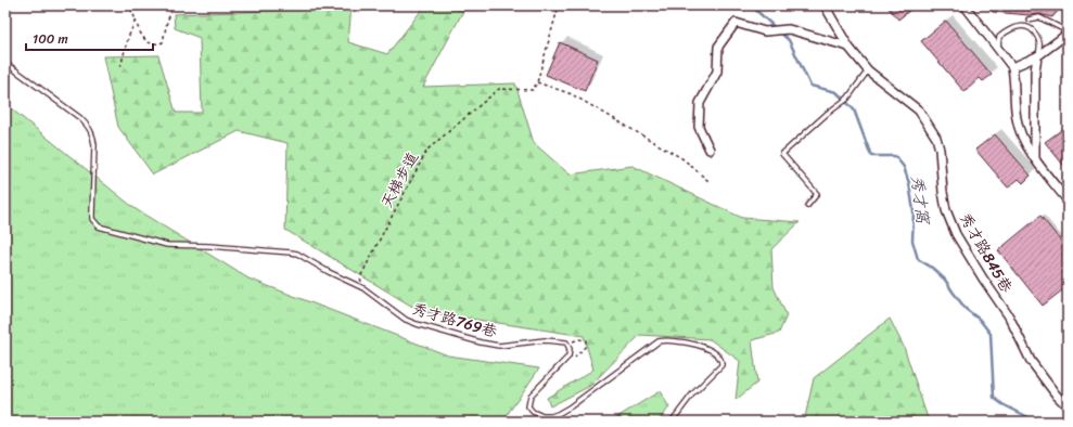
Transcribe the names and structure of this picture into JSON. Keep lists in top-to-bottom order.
{
  "streets": {
    "street": ["秀才路845巷"],
    "lane": ["秀才路769巷"],
    "path": ["天梯步道"]
  },
  "crossings": [
    ["天梯步道", "秀才路769巷"]
  ],
  "water": ["秀才窩"],
  "scale_bar": "100 m"
}
